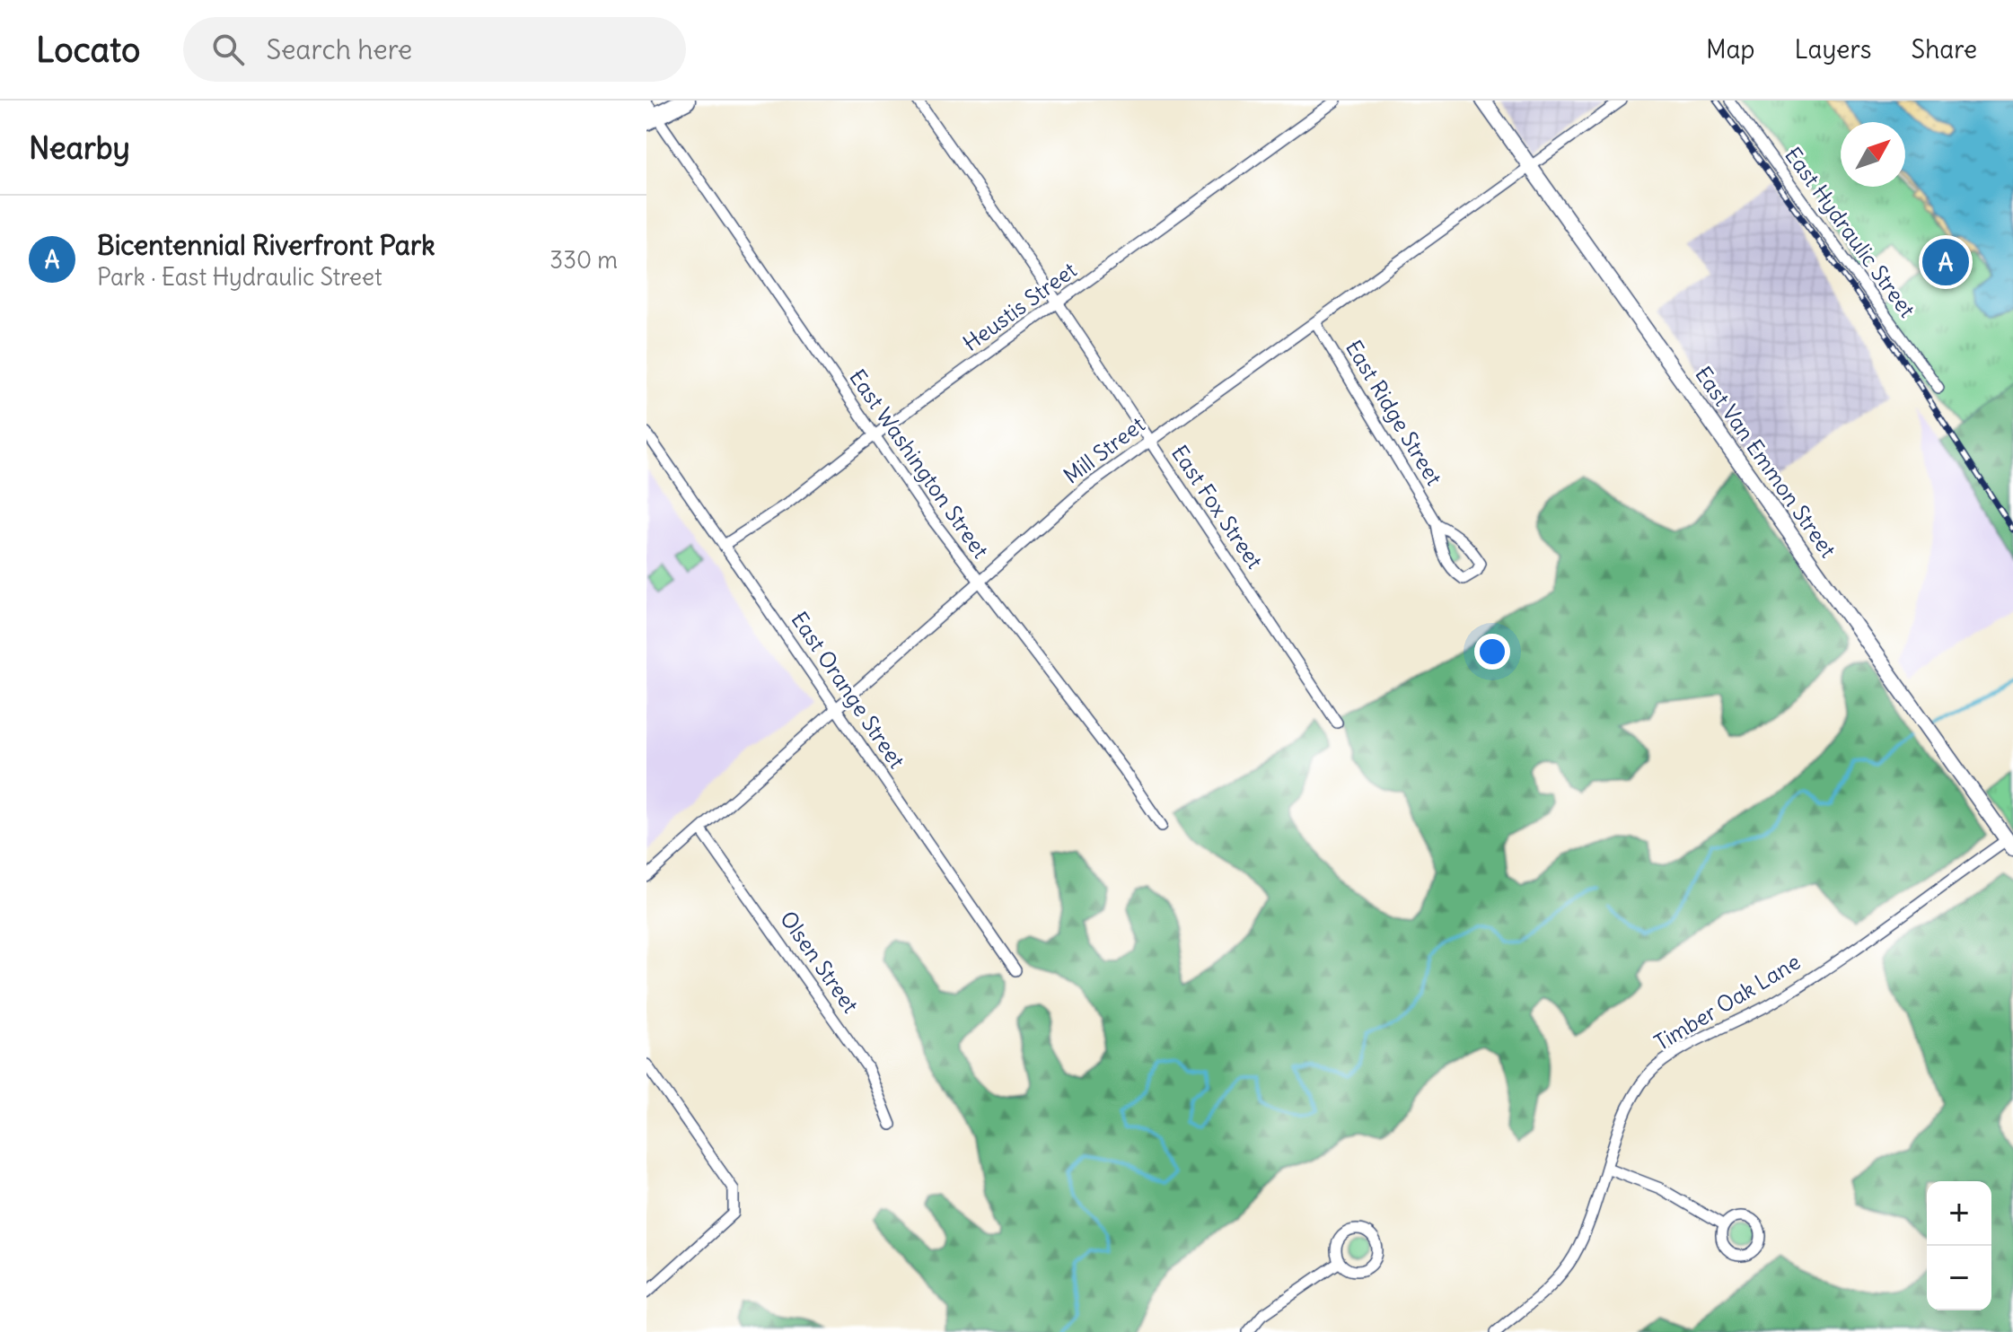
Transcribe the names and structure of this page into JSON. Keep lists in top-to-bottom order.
{
  "streets": {
    "street": [
      "East Hydraulic Street",
      "Heustis Street",
      "East Ridge Street",
      "Mill Street",
      "East Van Emmon Street",
      "East Washington Street",
      "East Fox Street",
      "East Orange Street",
      "Olsen Street",
      "Timber Oak Lane"
    ]
  },
  "crossings": [
    ["Heustis Street", "East Washington Street"],
    ["Heustis Street", "East Fox Street"],
    ["Heustis Street", "East Orange Street"],
    ["East Ridge Street", "Mill Street"],
    ["Mill Street", "East Van Emmon Street"],
    ["Mill Street", "East Washington Street"],
    ["Mill Street", "East Fox Street"],
    ["Mill Street", "East Orange Street"],
    ["Mill Street", "Olsen Street"],
    ["East Van Emmon Street", "Timber Oak Lane"]
  ],
  "north": "top right",
  "page": {
    "header": "Locato",
    "search": "Search here",
    "nav": ["Map", "Layers", "Share"],
    "heading": "Nearby",
    "list": [
      {
        "mark": "A",
        "name": "Bicentennial Riverfront Park",
        "note": "Park · East Hydraulic Street",
        "value": "330 m"
      }
    ],
    "pins": "A",
    "map_buttons": ["+", "−"]
  }
}
